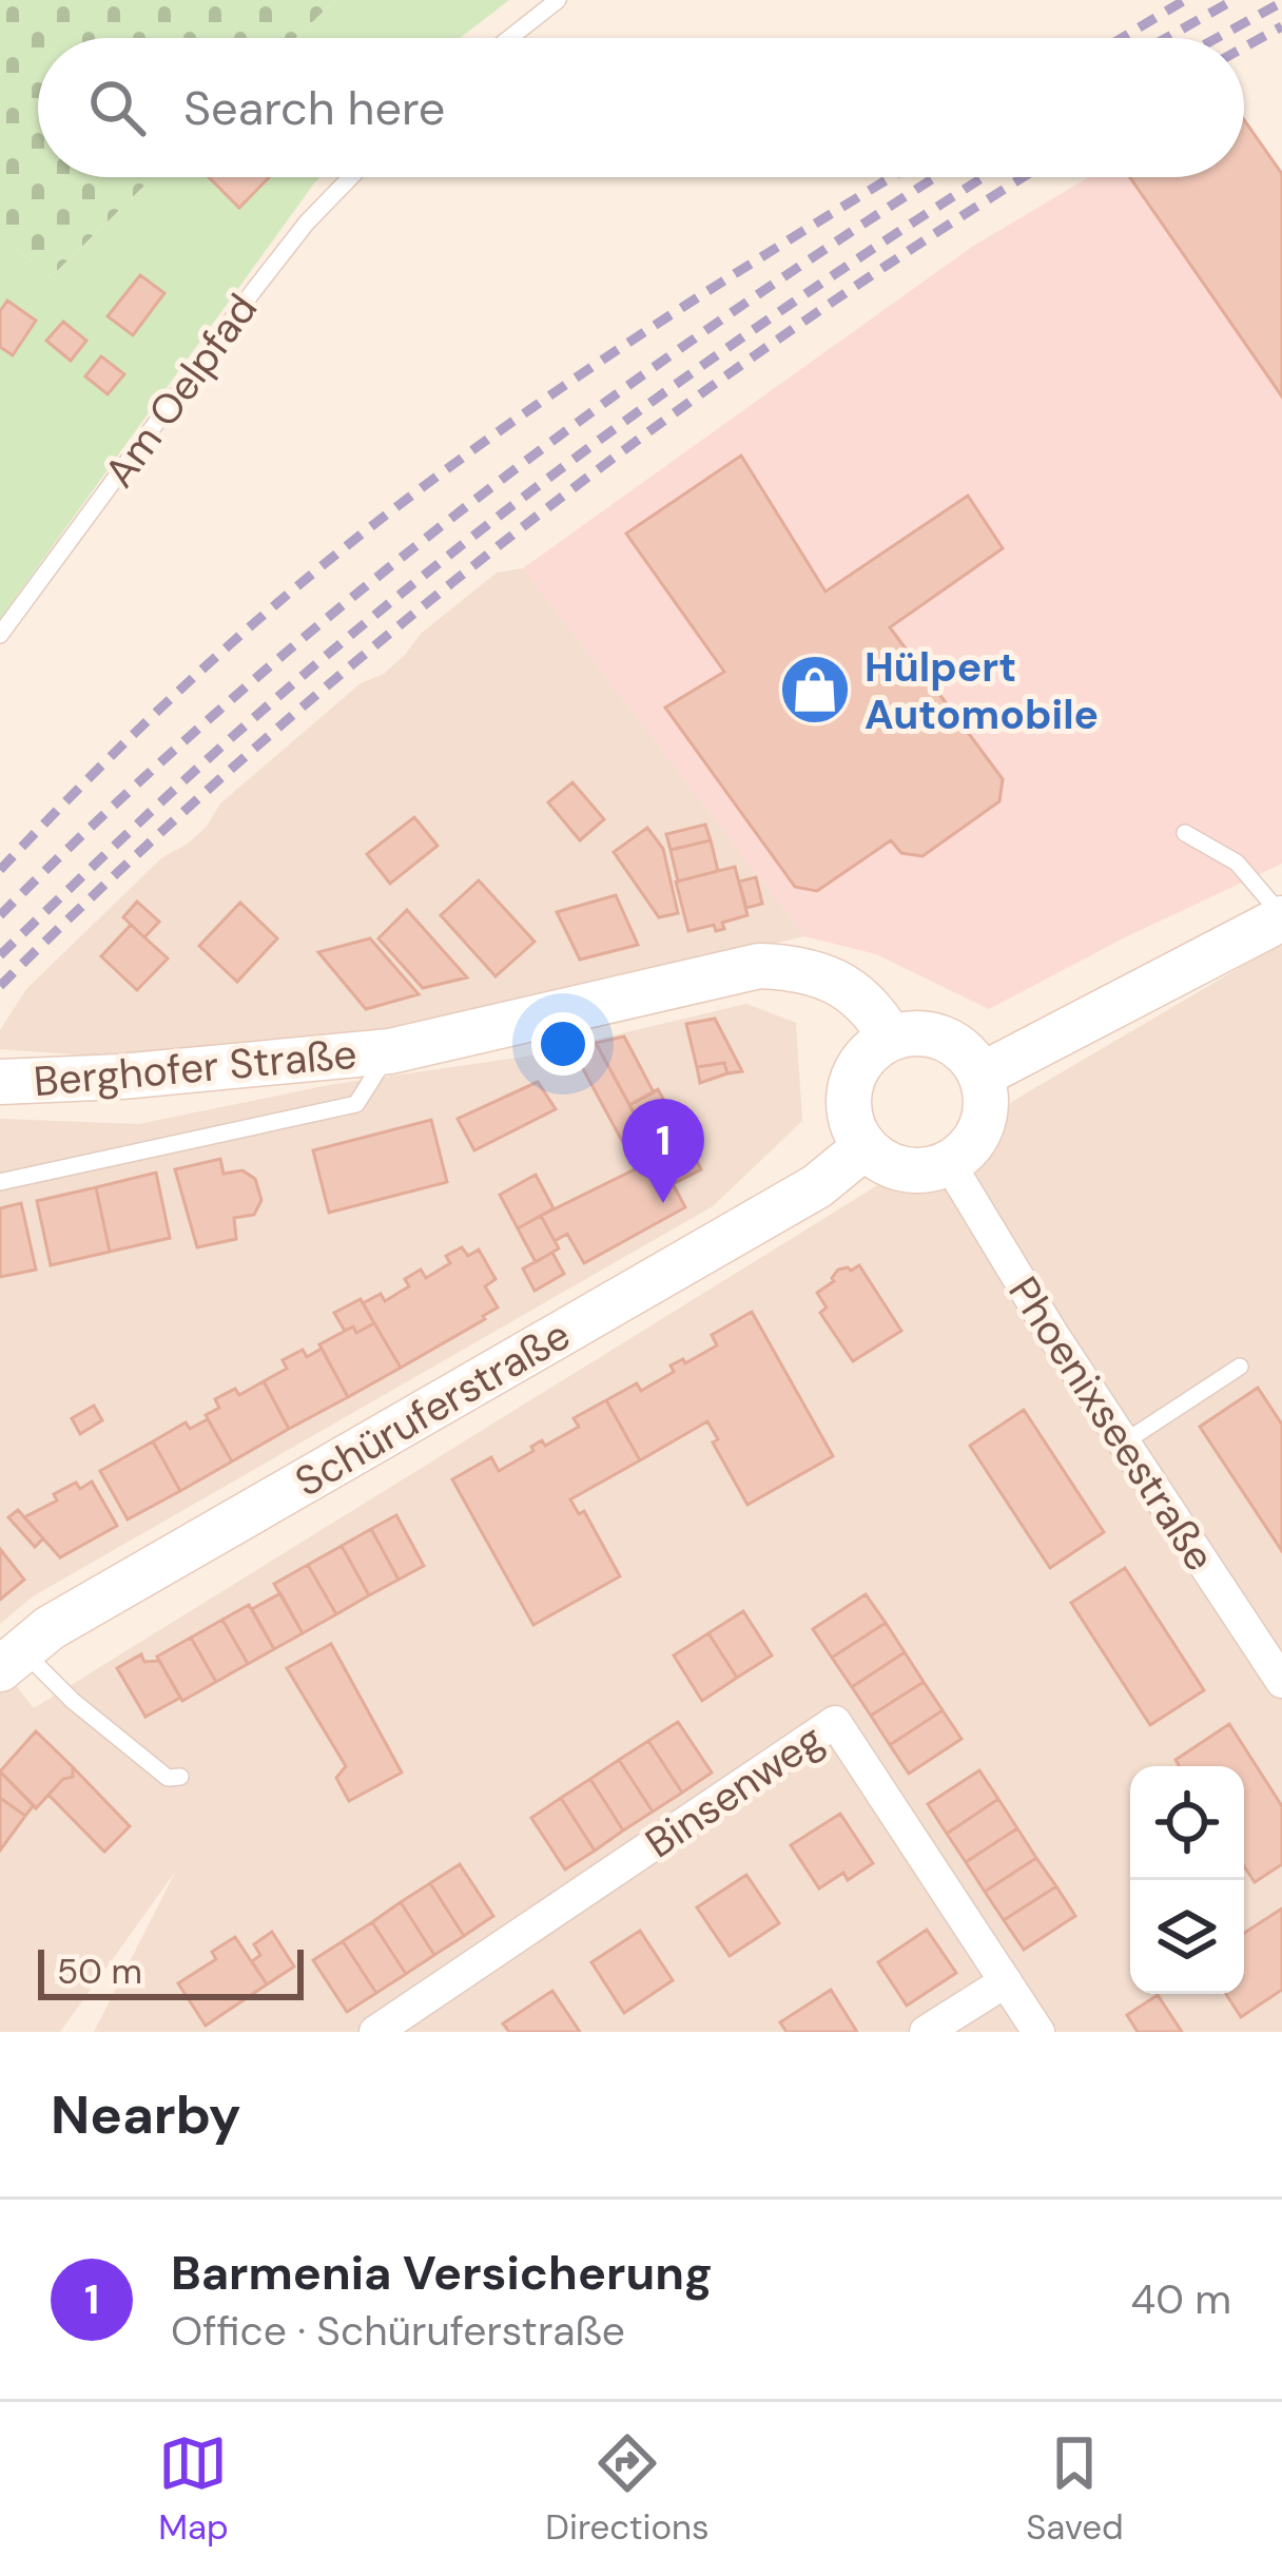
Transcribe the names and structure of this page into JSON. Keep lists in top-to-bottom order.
{
  "streets": {
    "main road": ["Berghofer Straße", "Schüruferstraße"],
    "street": ["Phoenixseestraße", "Binsenweg"],
    "lane": ["Am Oelpfad"]
  },
  "crossings": [
    ["Berghofer Straße", "Schüruferstraße"],
    ["Berghofer Straße", "Phoenixseestraße"],
    ["Schüruferstraße", "Phoenixseestraße"]
  ],
  "places": {
    "shop": ["Hülpert Automobile"]
  },
  "scale_bar": "50 m",
  "page": {
    "search": "Search here",
    "pins": "1",
    "scale": "50 m",
    "heading": "Nearby",
    "list": [
      {
        "mark": "1",
        "name": "Barmenia Versicherung",
        "note": "Office · Schüruferstraße",
        "value": "40 m"
      }
    ],
    "nav": ["Map", "Directions", "Saved"]
  }
}
